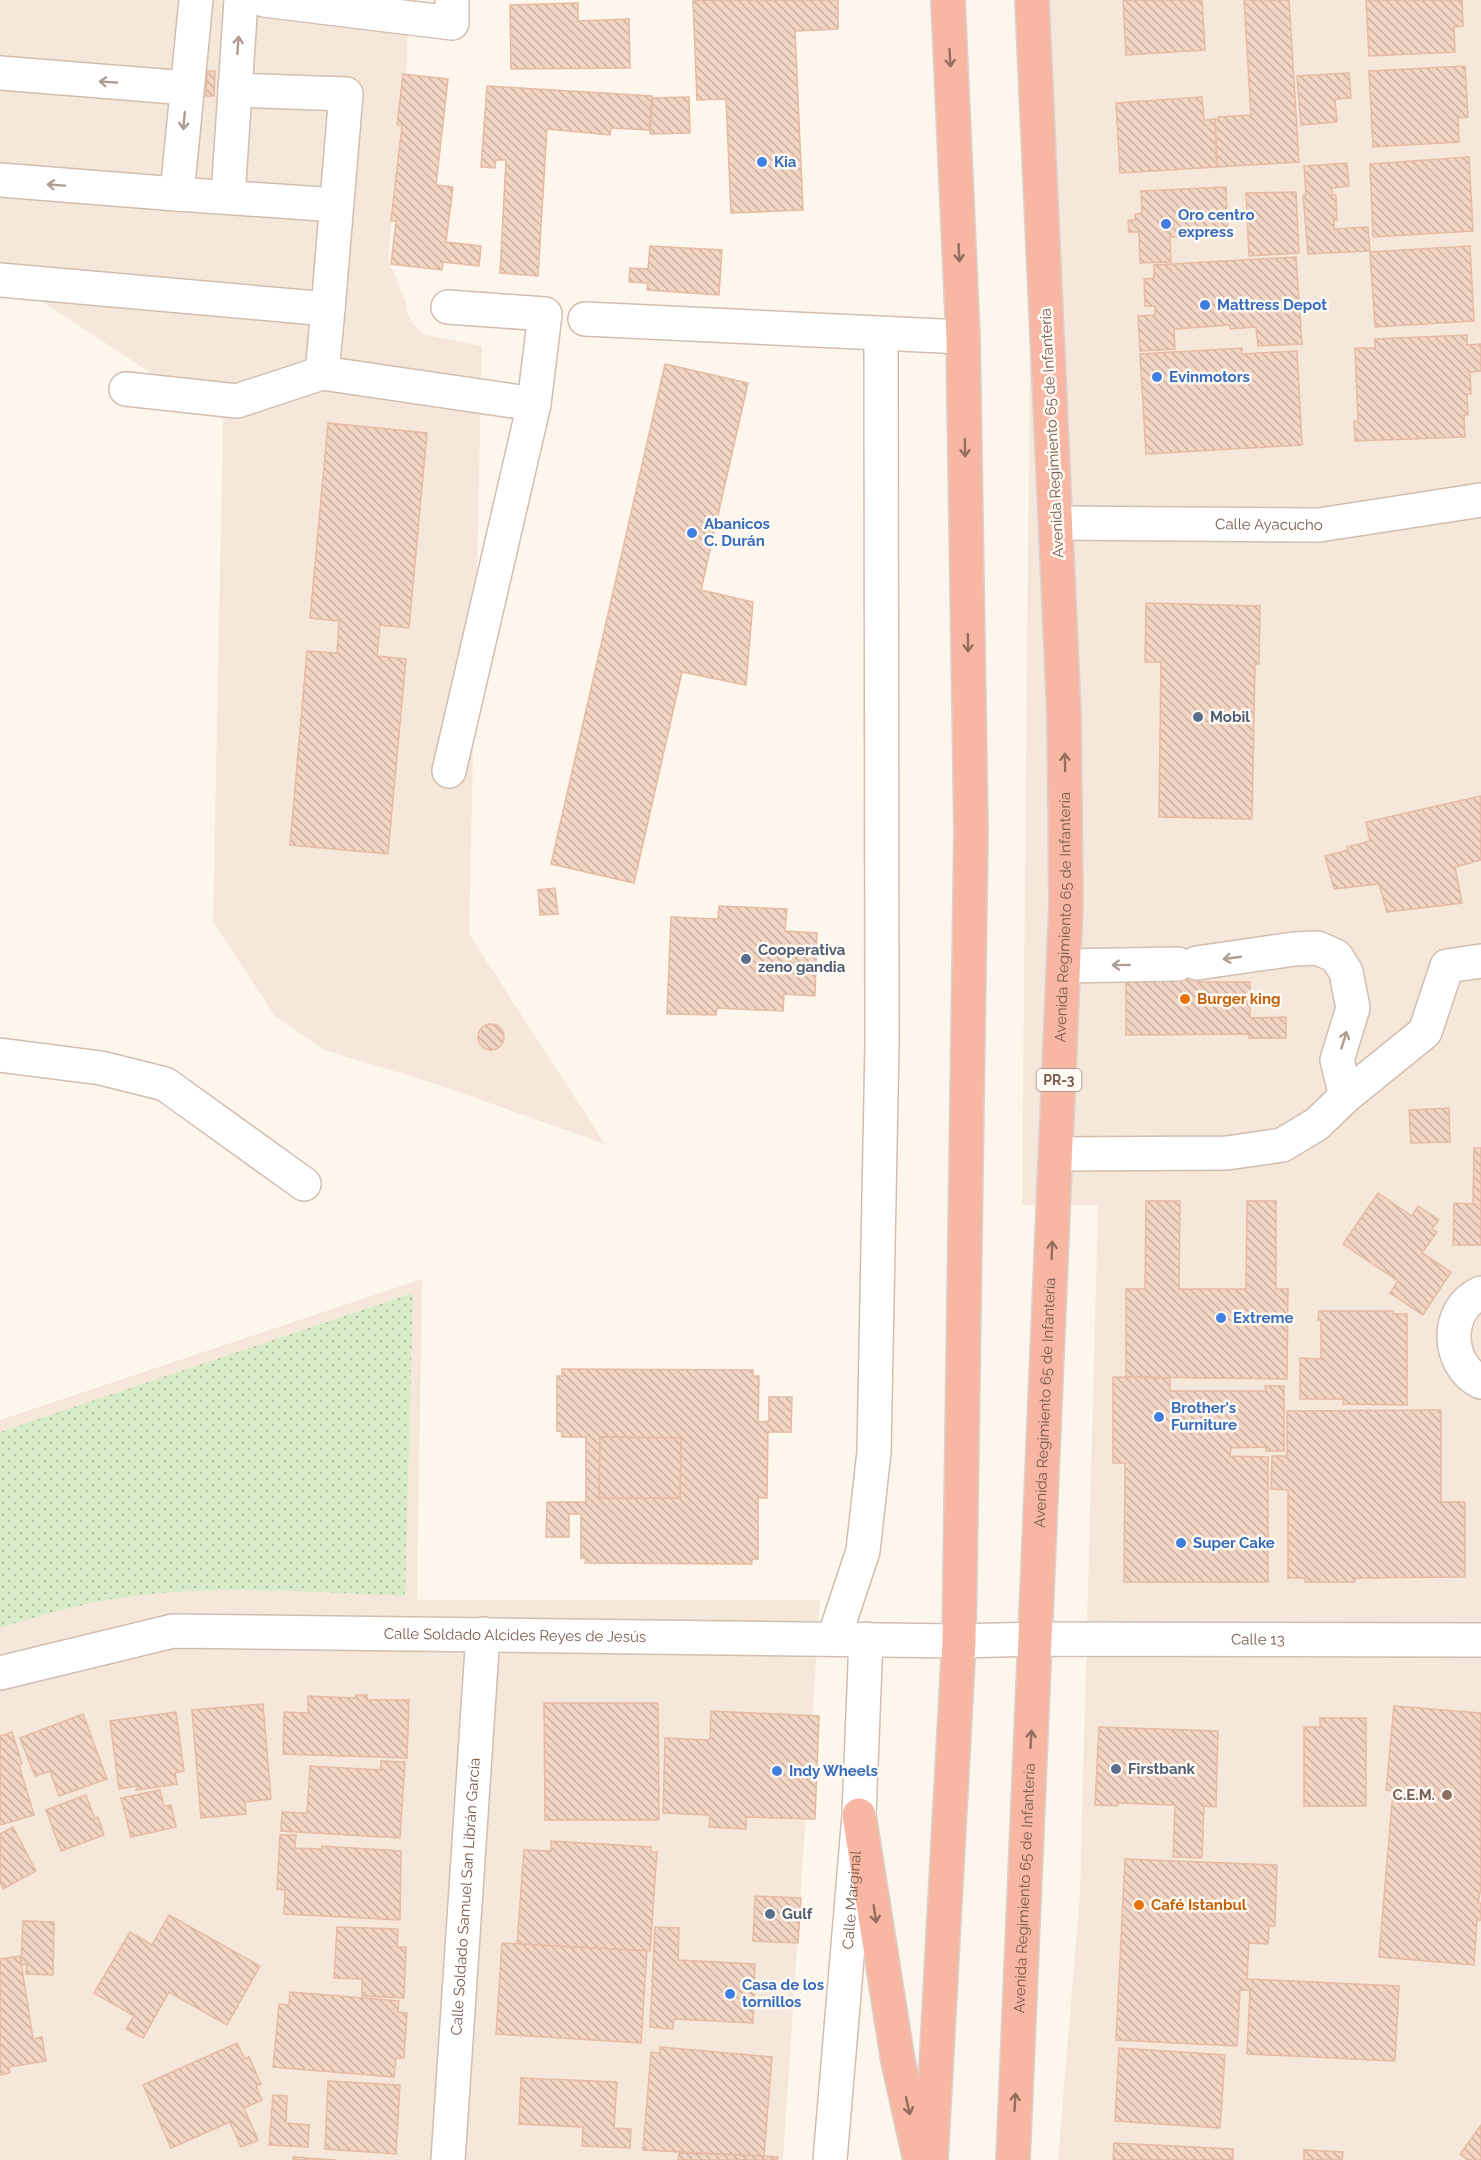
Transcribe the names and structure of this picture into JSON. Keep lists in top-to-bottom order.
{
  "streets": {
    "highway": ["Avenida Regimiento 65 de Infantería", "PR-3"],
    "street": [
      "Calle Ayacucho",
      "Calle Soldado Alcides Reyes de Jesús",
      "Calle 13",
      "Calle Soldado Samuel San Librán García",
      "Calle Marginal"
    ]
  },
  "crossings": [
    ["Avenida Regimiento 65 de Infantería", "Calle Ayacucho"],
    ["Avenida Regimiento 65 de Infantería", "Calle Soldado Alcides Reyes de Jesús"],
    ["Avenida Regimiento 65 de Infantería", "Calle 13"],
    ["Calle Soldado Alcides Reyes de Jesús", "Calle 13"],
    ["Calle Soldado Alcides Reyes de Jesús", "Calle Soldado Samuel San Librán García"],
    ["Calle Soldado Alcides Reyes de Jesús", "Calle Marginal"]
  ],
  "places": [
    "Kia",
    "Oro centro express",
    "Mattress Depot",
    "Evinmotors",
    "Abanicos C. Durán",
    "Mobil",
    "Cooperativa zeno gandia",
    "Burger king",
    "Extreme",
    "Brother's Furniture",
    "Super Cake",
    "Firstbank",
    "Indy Wheels",
    "C.E.M.",
    "Café Istanbul",
    "Gulf",
    "Casa de los tornillos"
  ]
}
